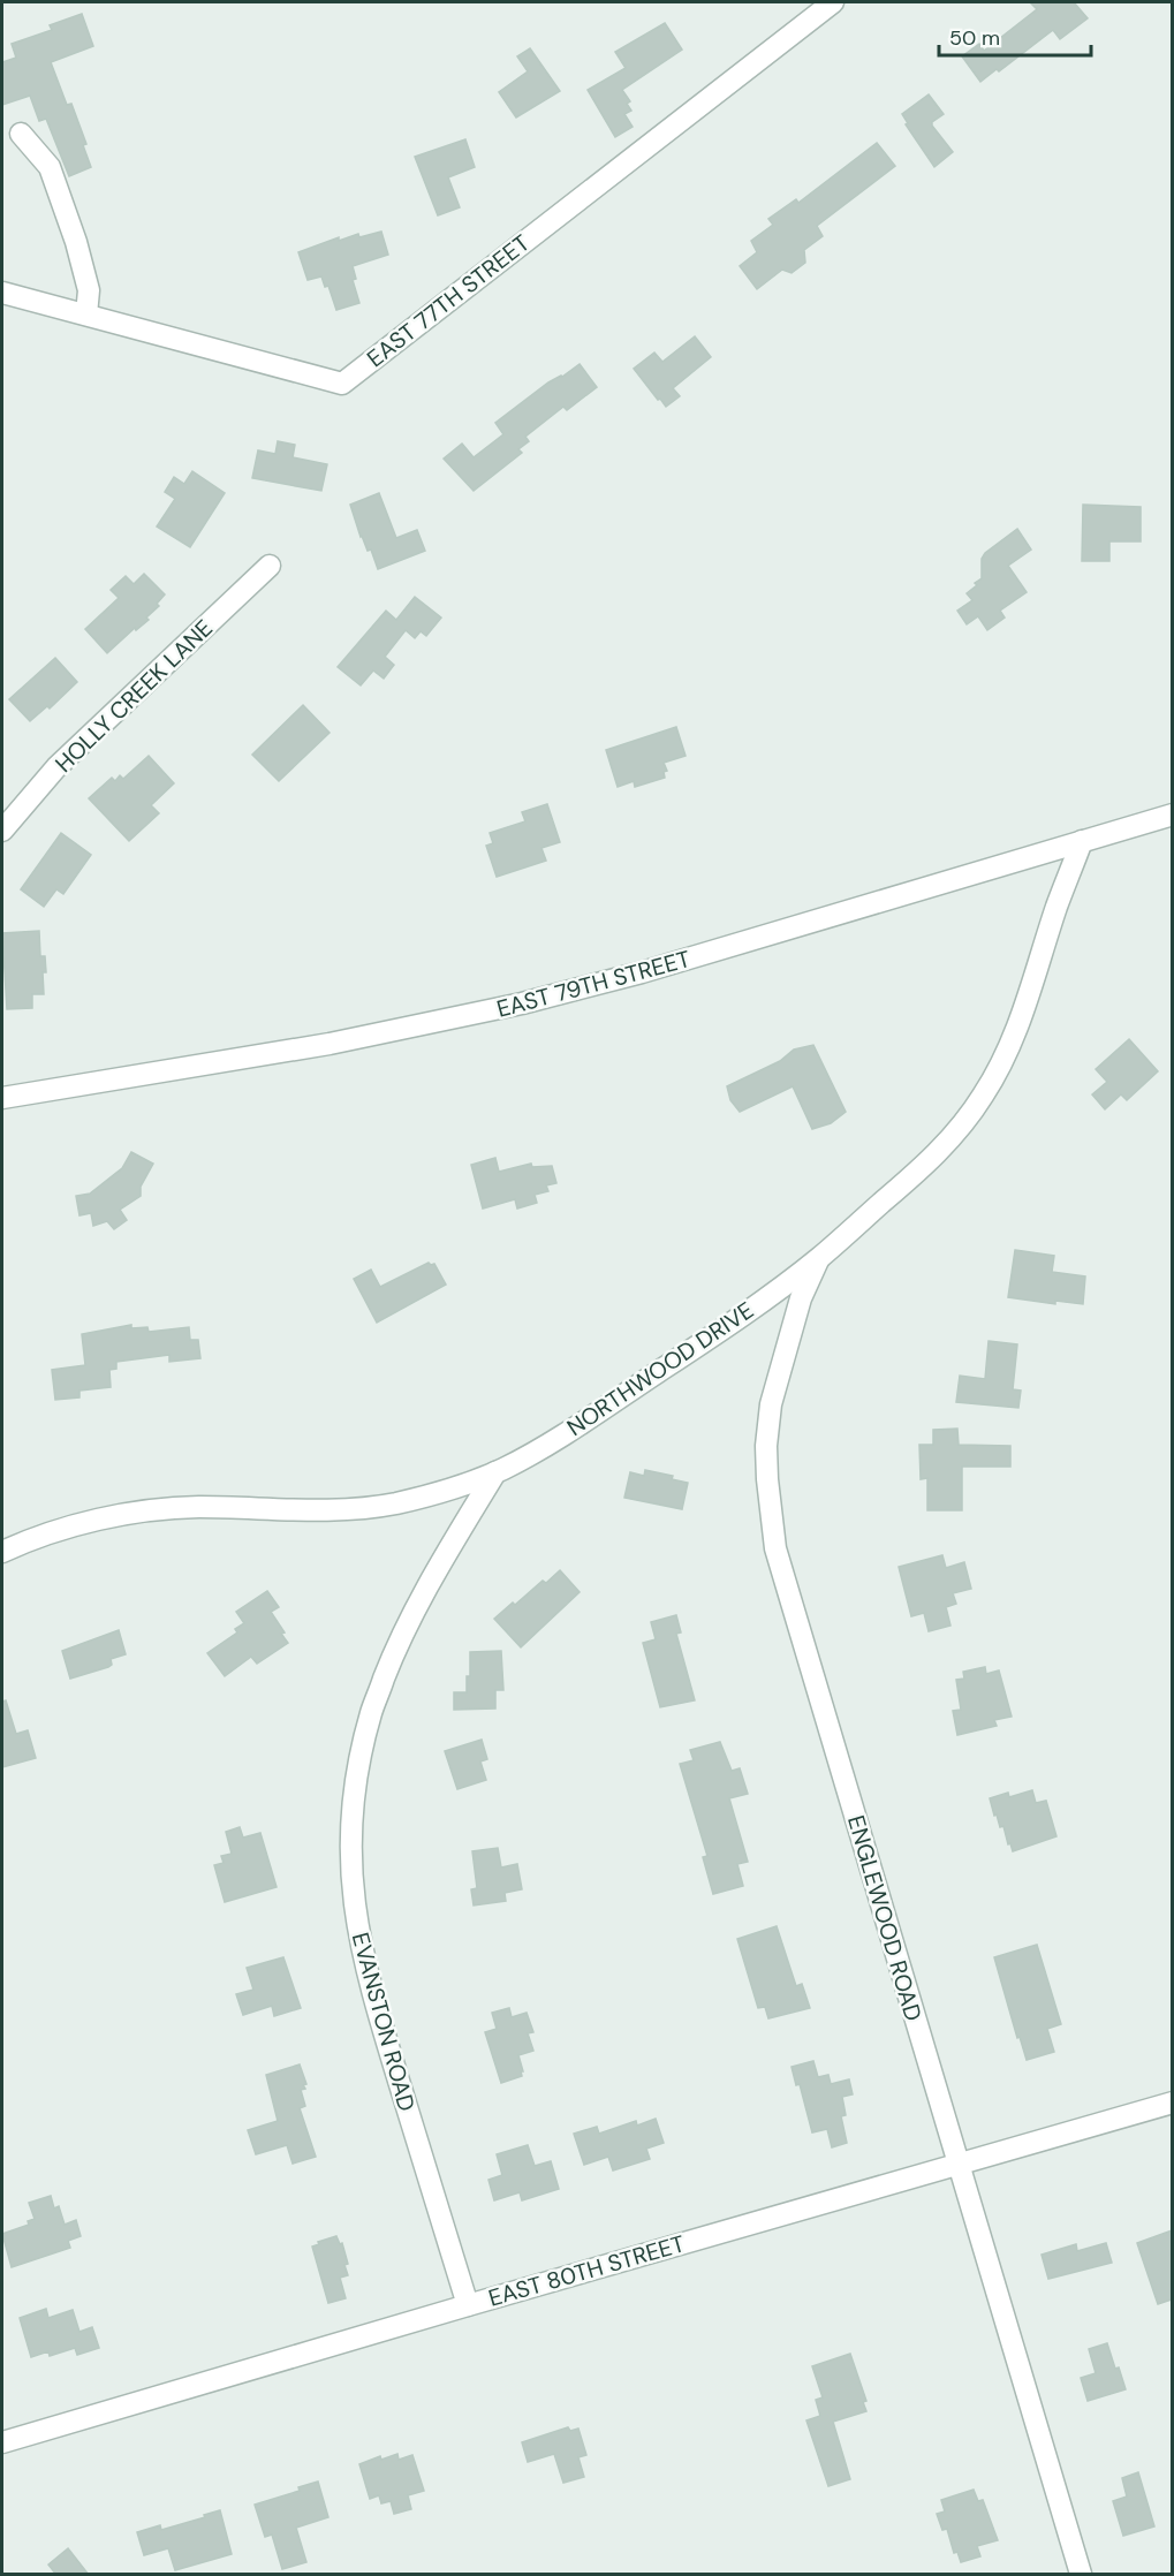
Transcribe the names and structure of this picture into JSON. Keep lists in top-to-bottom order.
{
  "streets": {
    "street": [
      "EAST 77TH STREET",
      "HOLLY CREEK LANE",
      "EAST 79TH STREET",
      "NORTHWOOD DRIVE",
      "ENGLEWOOD ROAD",
      "EVANSTON ROAD",
      "EAST 80TH STREET"
    ]
  },
  "crossings": [
    ["EAST 79TH STREET", "NORTHWOOD DRIVE"],
    ["NORTHWOOD DRIVE", "ENGLEWOOD ROAD"],
    ["NORTHWOOD DRIVE", "EVANSTON ROAD"],
    ["ENGLEWOOD ROAD", "EAST 80TH STREET"],
    ["EVANSTON ROAD", "EAST 80TH STREET"]
  ],
  "scale_bar": "50 m"
}
